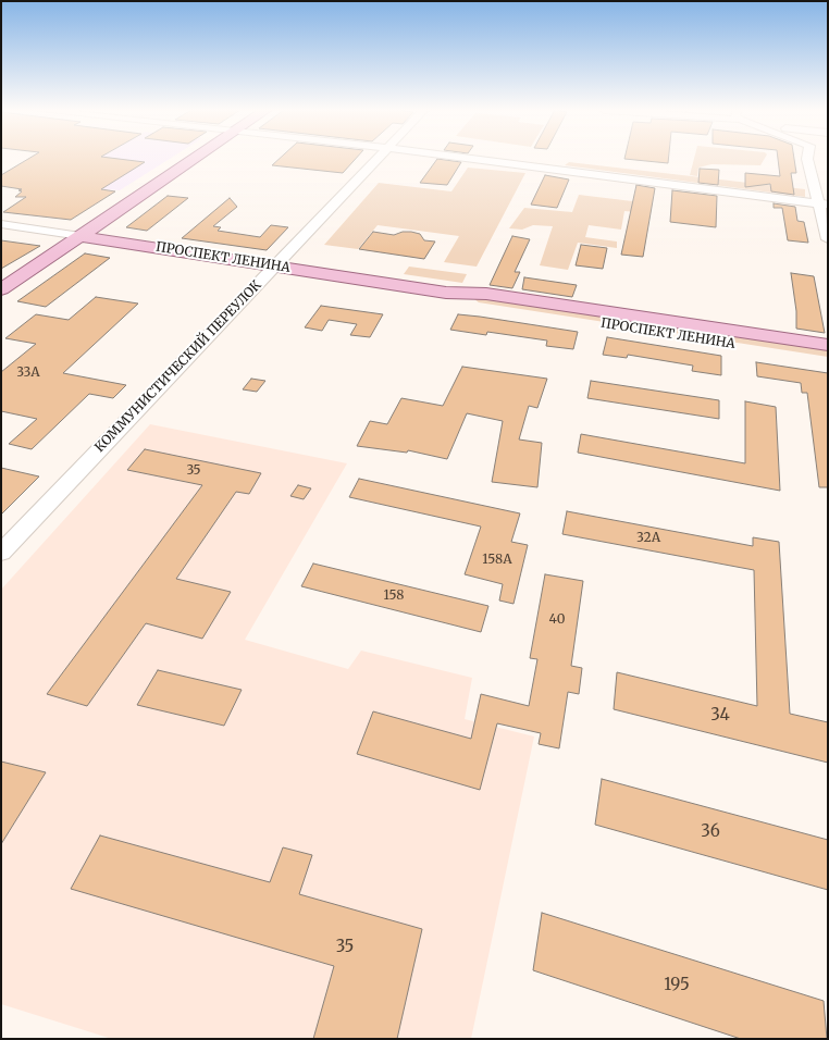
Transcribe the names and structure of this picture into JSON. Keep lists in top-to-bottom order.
{
  "streets": {
    "main road": ["ПРОСПЕКТ ЛЕНИНА"],
    "street": ["КОММУНИСТИЧЕСКИЙ ПЕРЕУЛОК"]
  },
  "crossings": [
    ["ПРОСПЕКТ ЛЕНИНА", "КОММУНИСТИЧЕСКИЙ ПЕРЕУЛОК"]
  ],
  "house_numbers": [
    "33А",
    "35",
    "32А",
    "158А",
    "158",
    "40",
    "34",
    "36",
    "35",
    "195"
  ]
}
